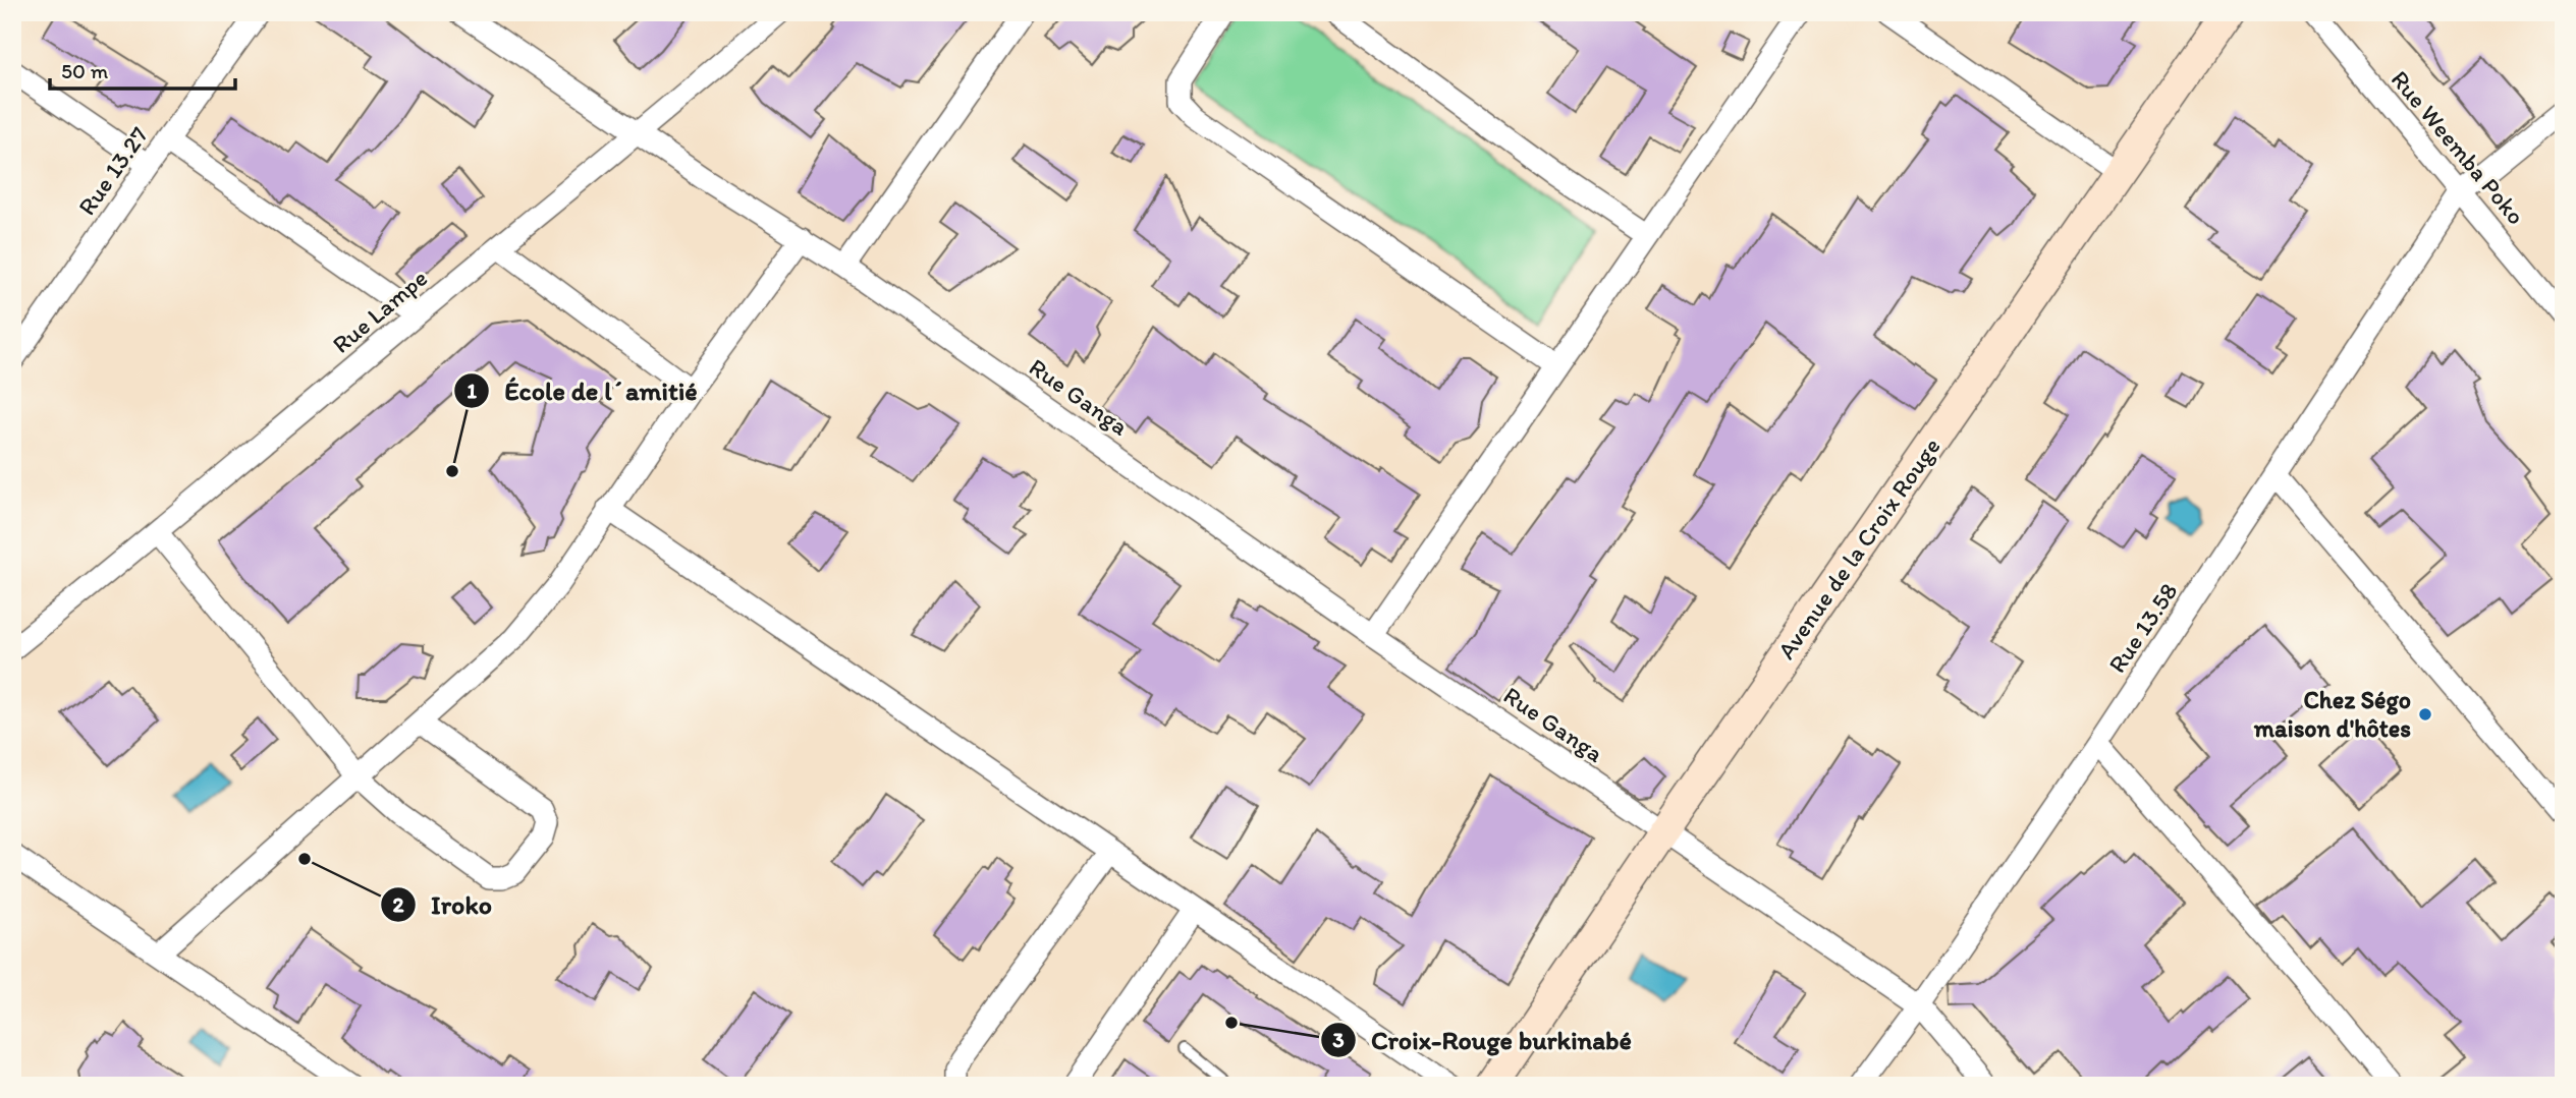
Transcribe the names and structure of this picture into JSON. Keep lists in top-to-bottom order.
{
  "streets": {
    "street": [
      "Rue Weemba Poko",
      "Rue 13.27",
      "Rue Lampe",
      "Rue Ganga",
      "Avenue de la Croix Rouge",
      "Rue 13.58"
    ]
  },
  "crossings": [
    ["Rue Weemba Poko", "Rue 13.58"],
    ["Rue Lampe", "Rue Ganga"],
    ["Rue Ganga", "Avenue de la Croix Rouge"],
    ["Rue Ganga", "Rue 13.58"]
  ],
  "places": [
    "École de l´amitié",
    "Chez Ségo maison d'hôtes",
    "Iroko",
    "Croix-Rouge burkinabé"
  ],
  "scale_bar": "50 m"
}
